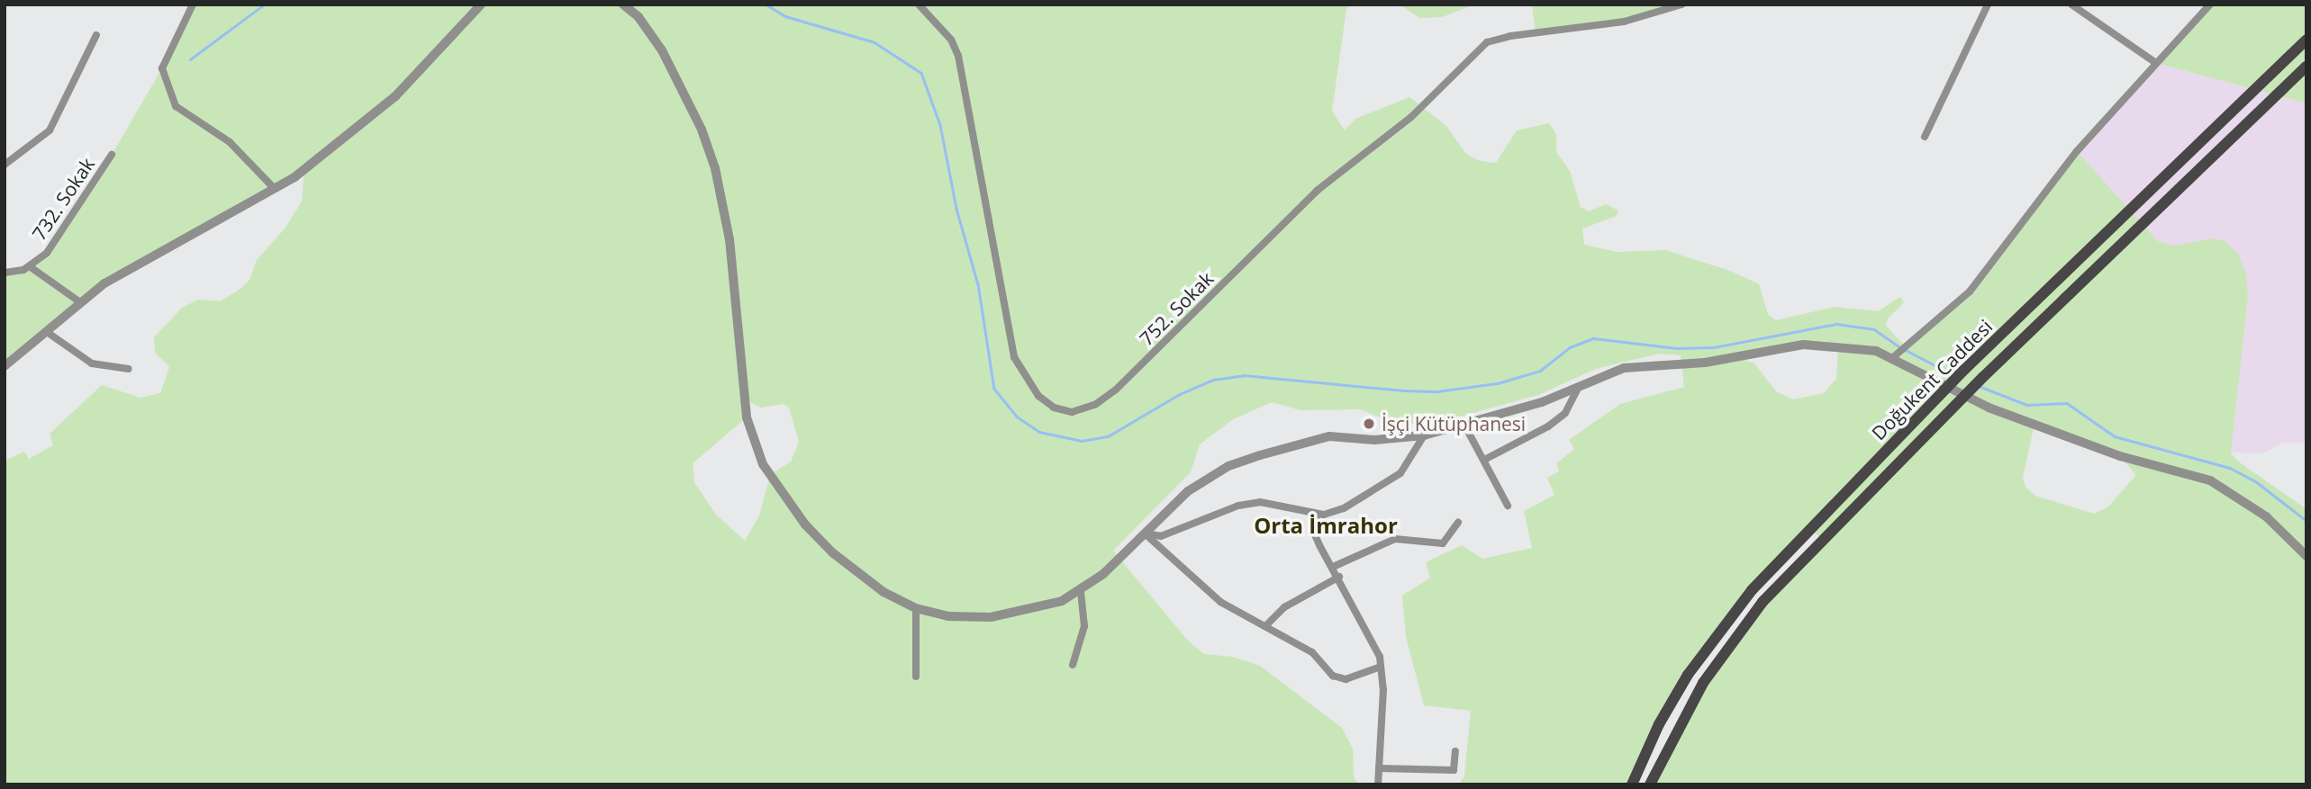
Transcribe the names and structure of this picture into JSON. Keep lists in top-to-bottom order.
{
  "streets": {
    "main road": ["Doğukent Caddesi"],
    "street": ["732. Sokak", "752. Sokak"]
  },
  "districts": ["Orta İmrahor"],
  "places": ["İşçi Kütüphanesi"]
}
